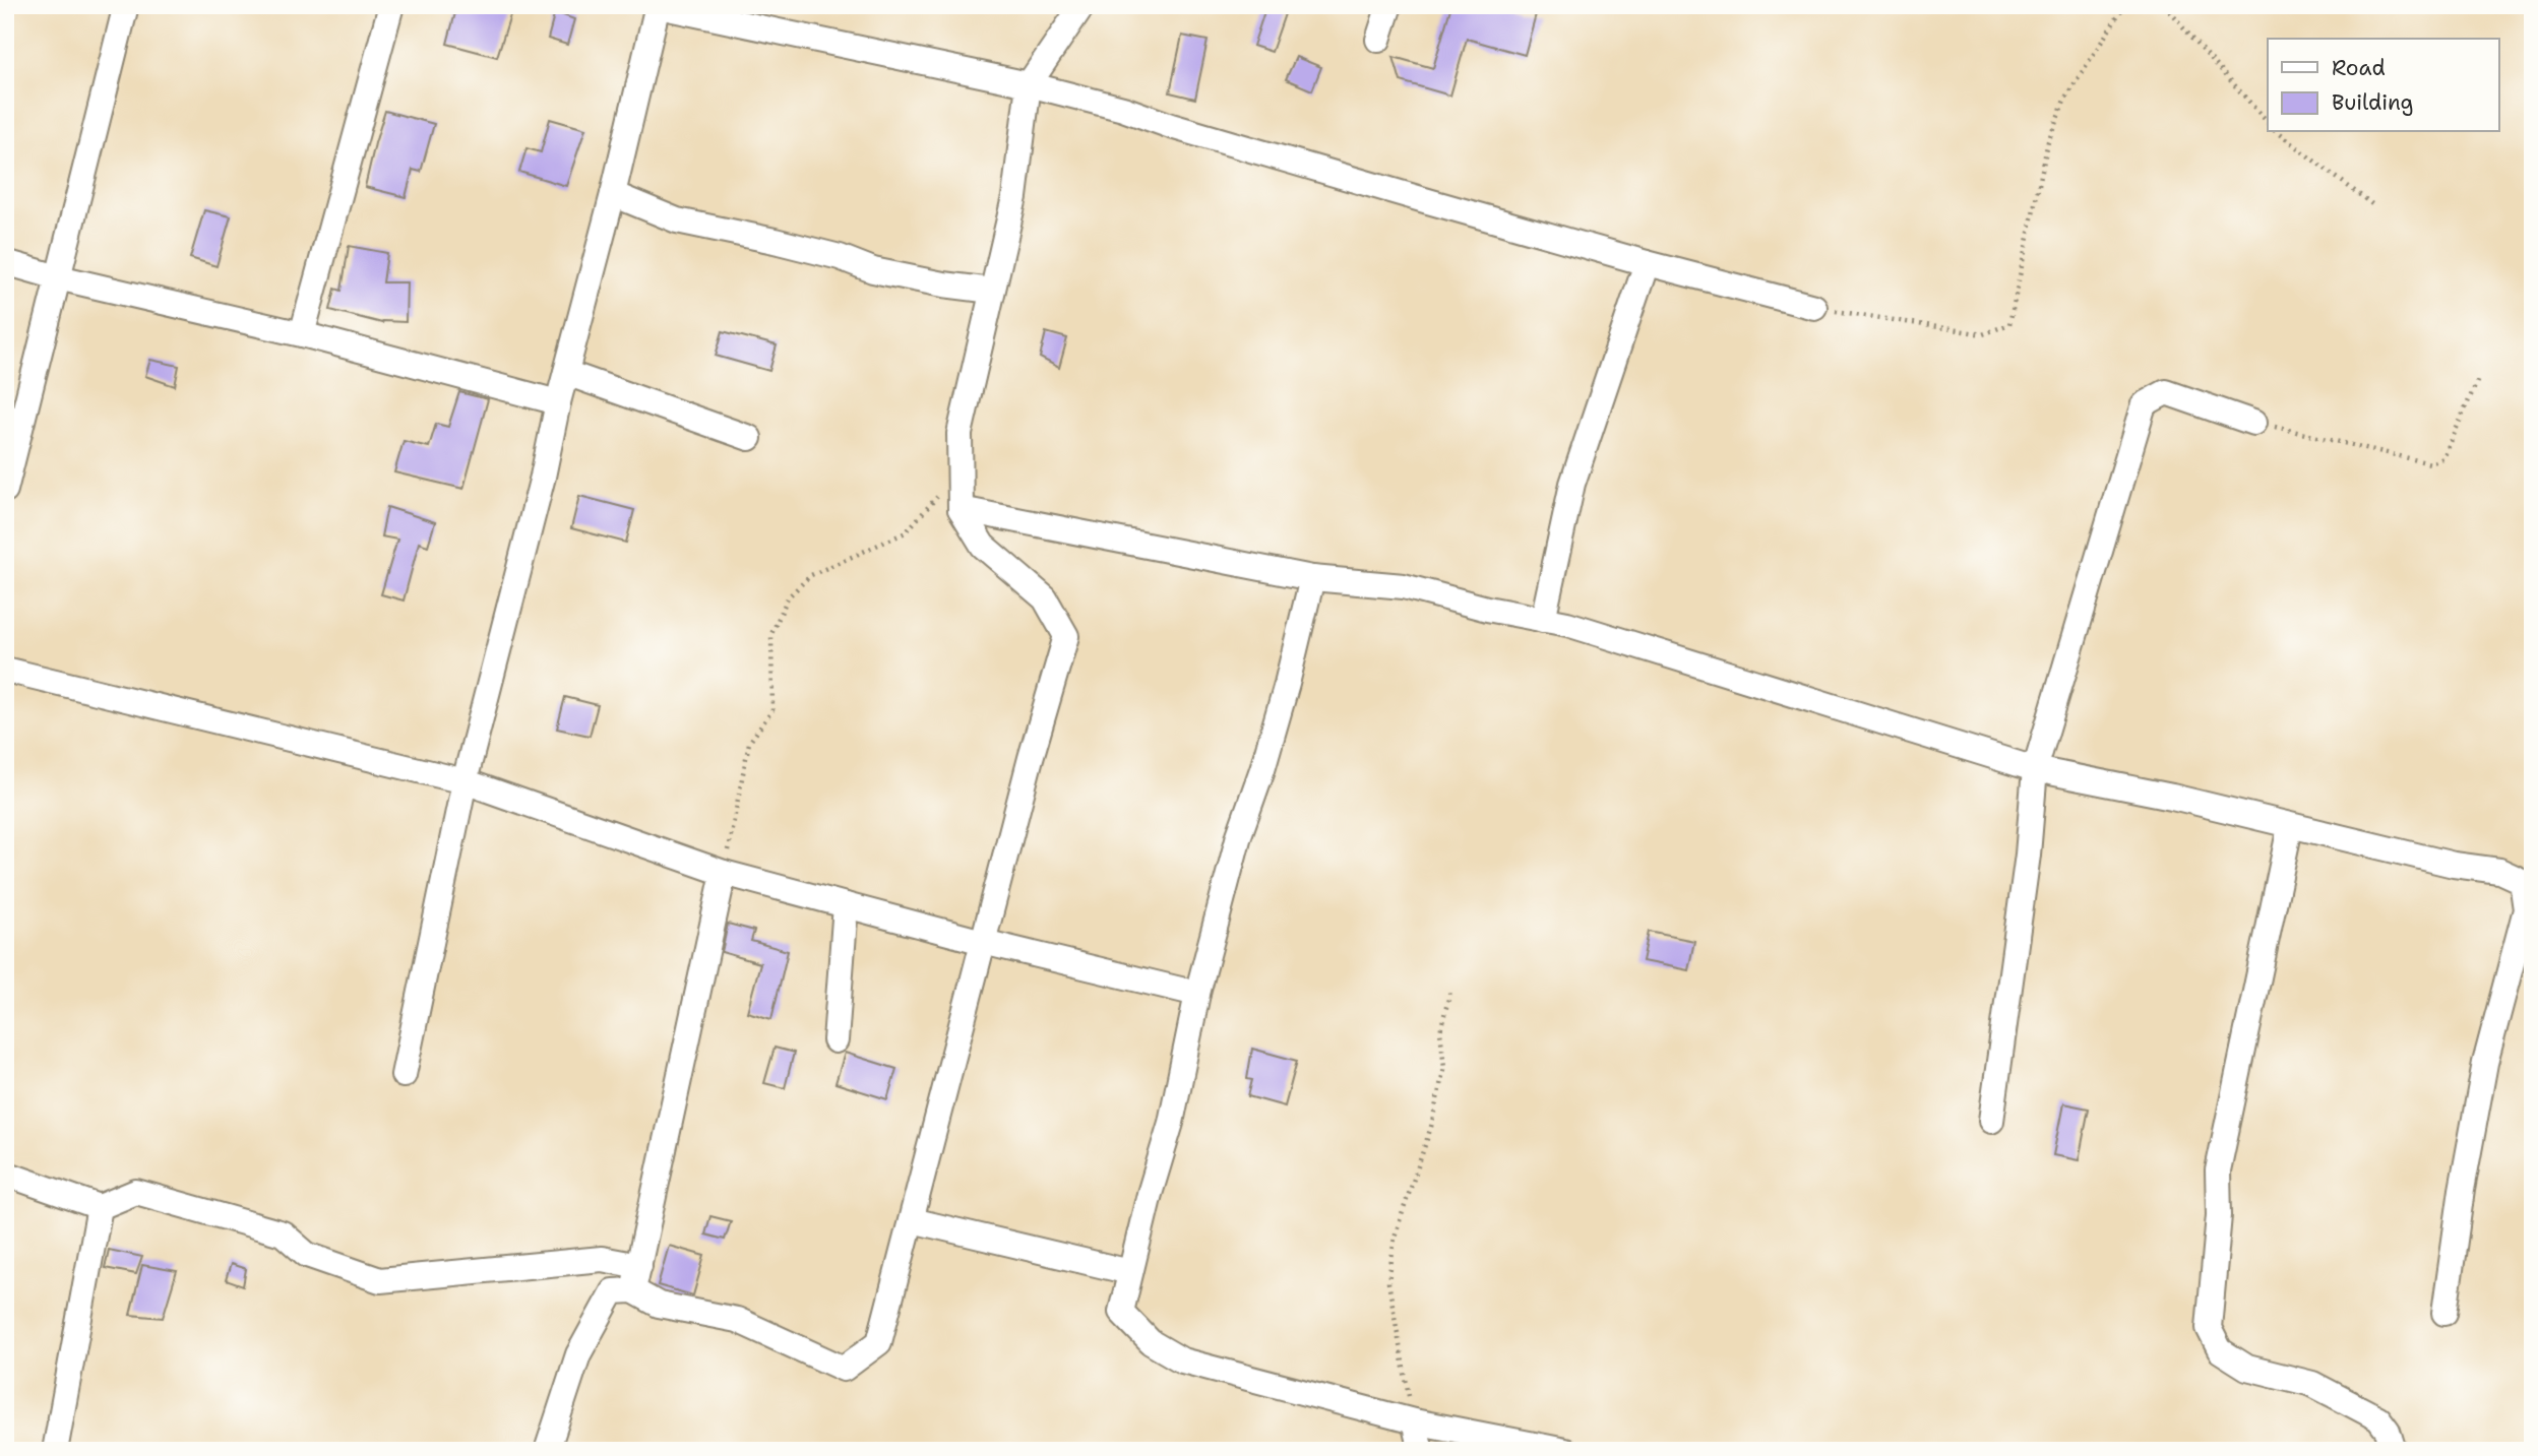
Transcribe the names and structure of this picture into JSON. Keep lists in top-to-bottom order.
{
  "legend": ["Road", "Building"]
}
